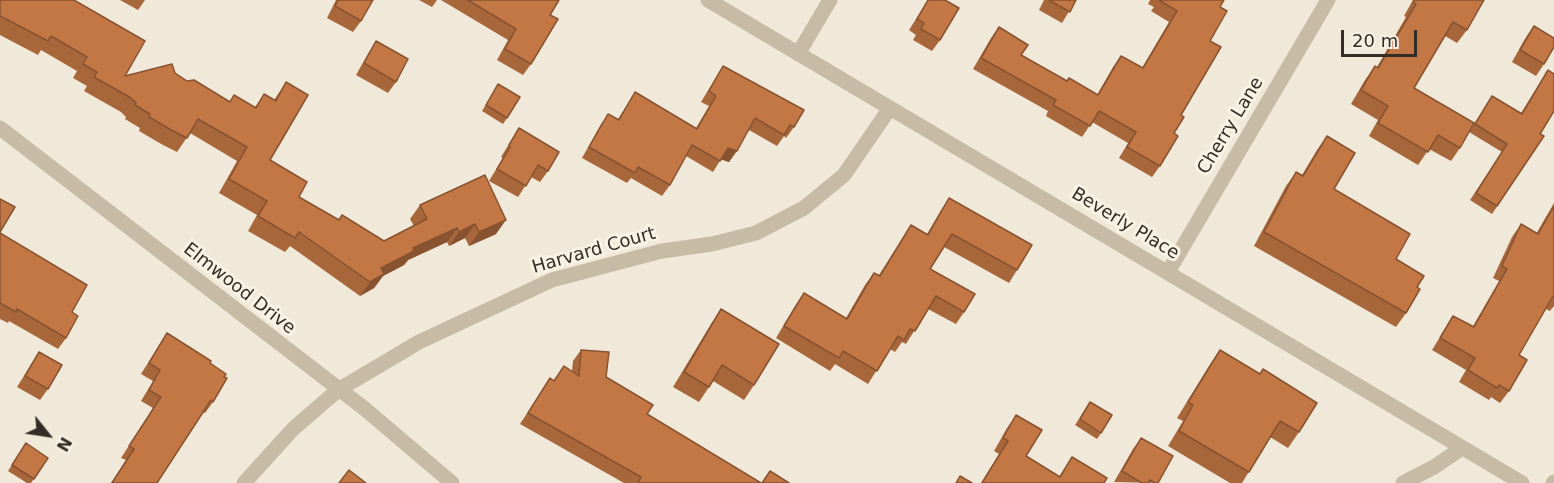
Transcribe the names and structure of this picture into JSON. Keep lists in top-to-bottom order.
{
  "streets": {
    "street": [
      "Cherry Lane",
      "Beverly Place",
      "Harvard Court",
      "Elmwood Drive"
    ]
  },
  "crossings": [
    ["Cherry Lane", "Beverly Place"],
    ["Beverly Place", "Harvard Court"],
    ["Harvard Court", "Elmwood Drive"]
  ],
  "scale_bar": "20 m",
  "north": "bottom right"
}
